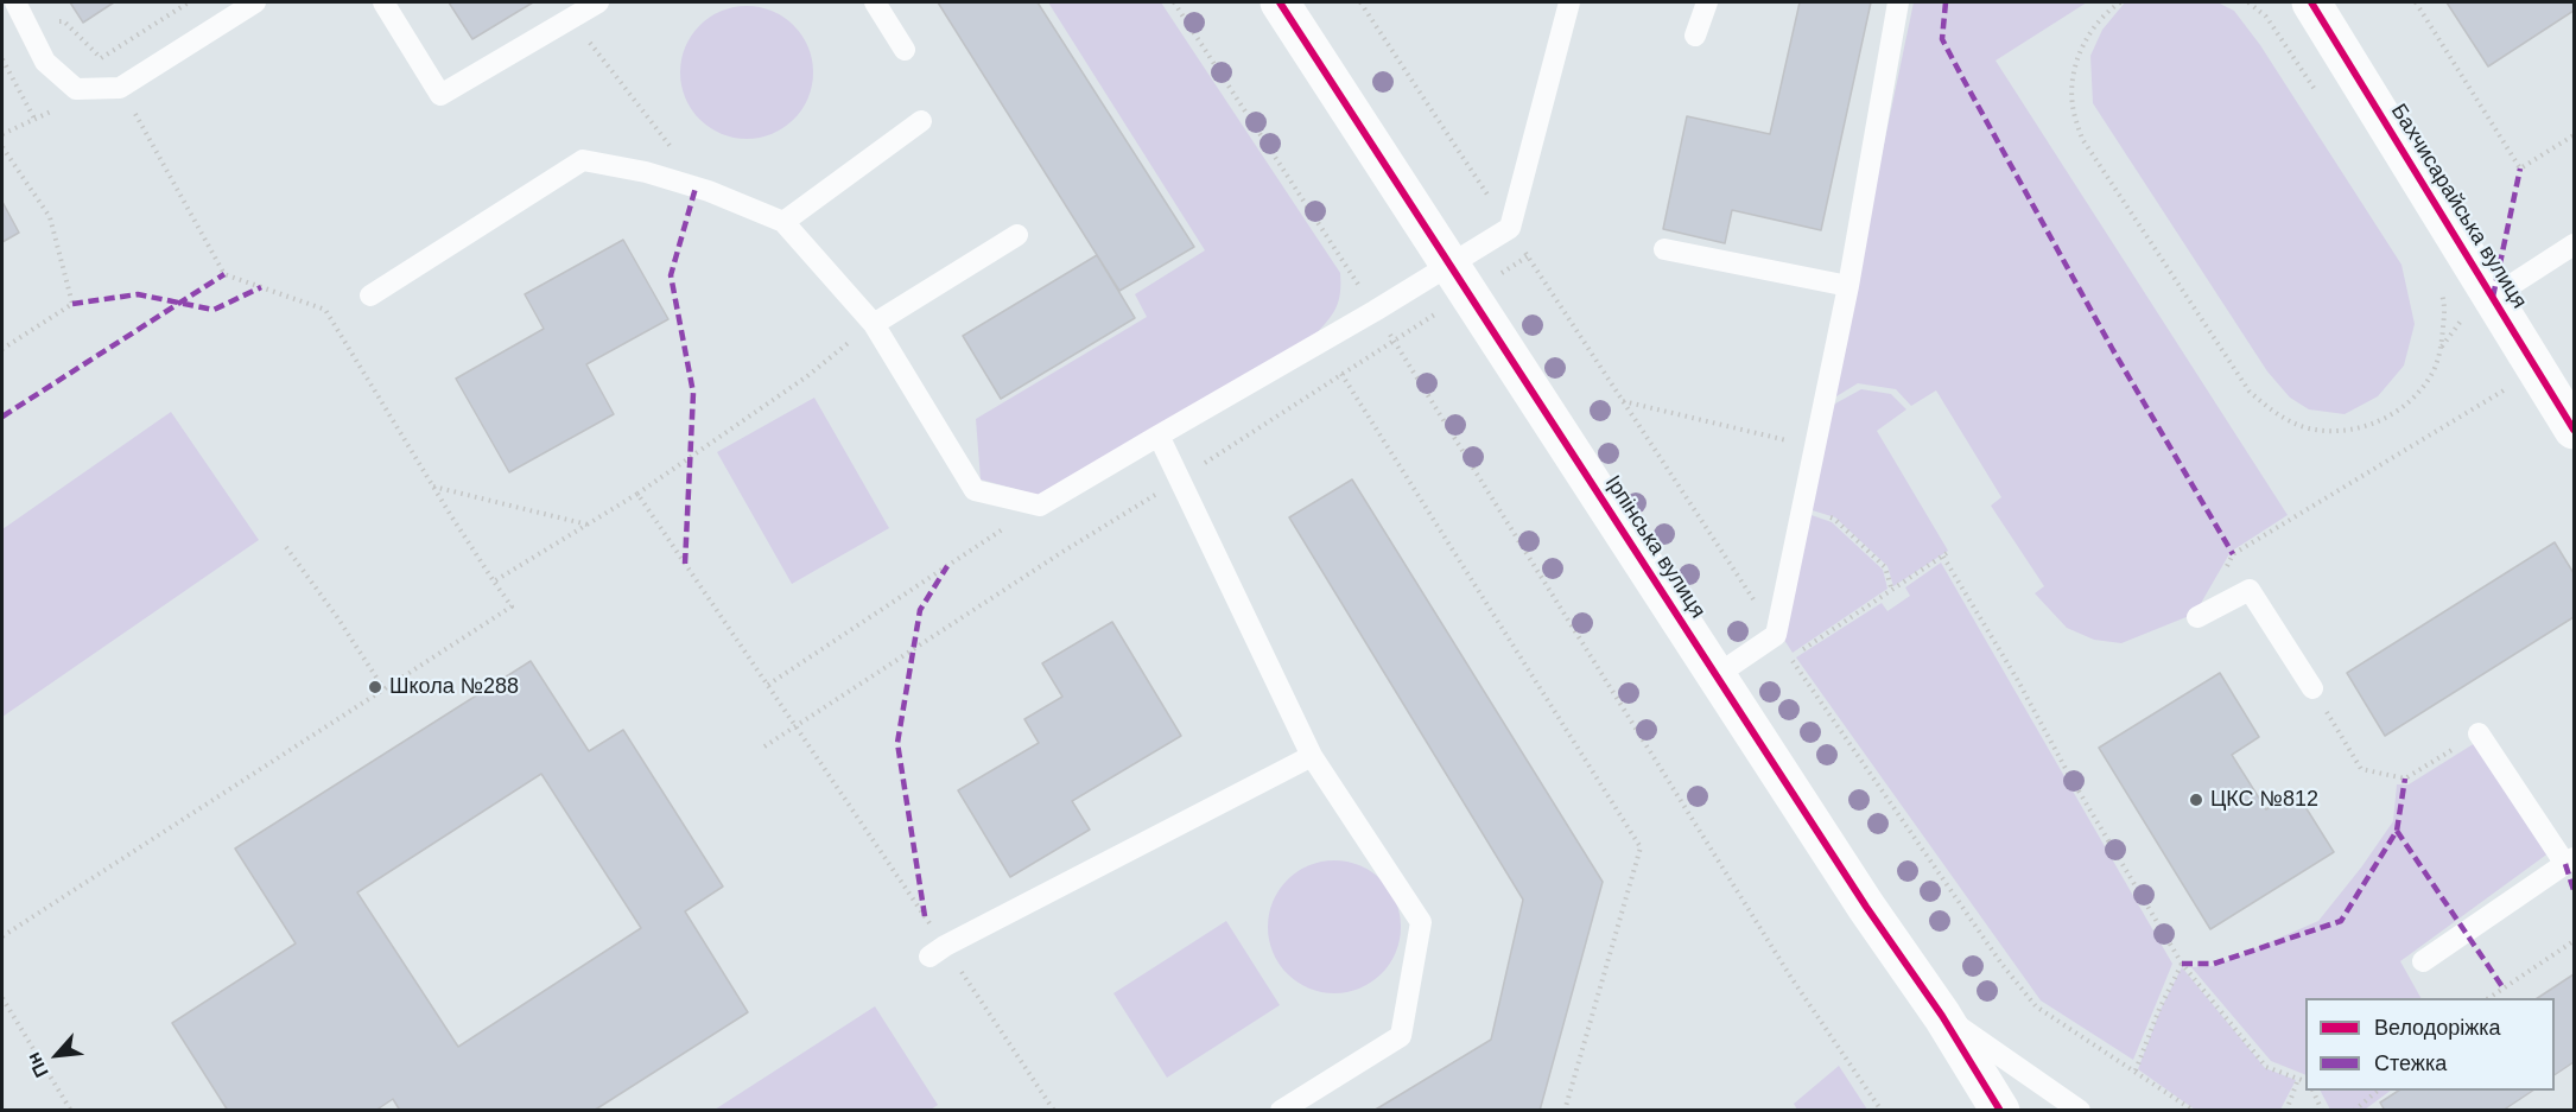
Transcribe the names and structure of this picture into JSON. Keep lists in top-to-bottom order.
{
  "streets": {
    "street": ["Бахчисарайська вулиця", "Ірпінська вулиця"]
  },
  "places": ["Школа №288", "ЦКС №812"],
  "legend": ["Велодоріжка", "Стежка"],
  "north": "bottom left"
}
